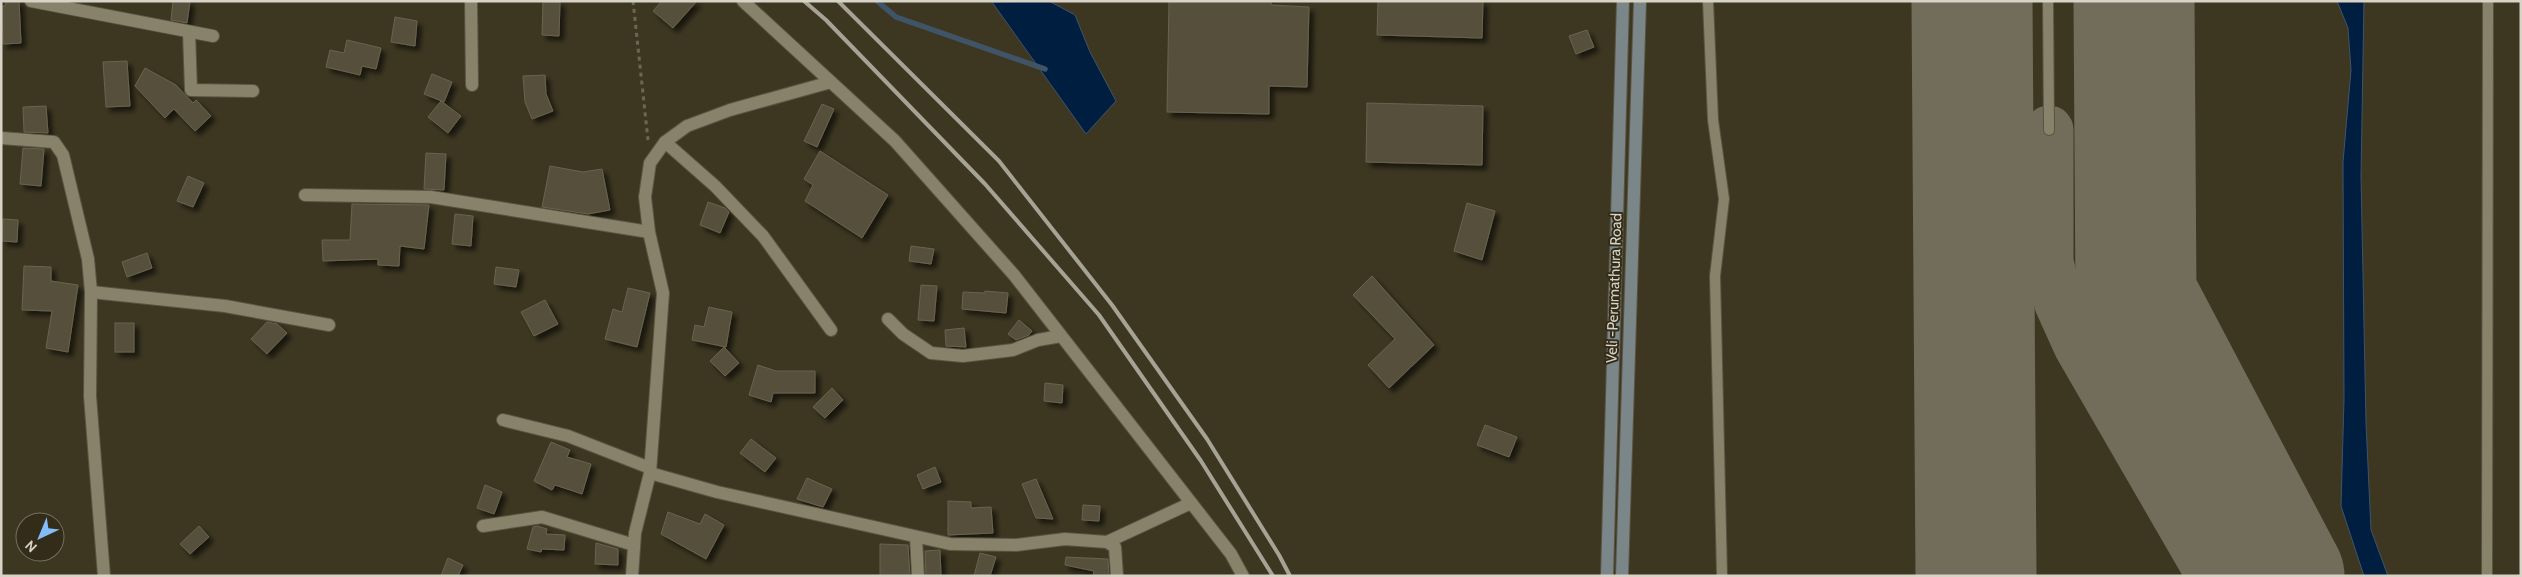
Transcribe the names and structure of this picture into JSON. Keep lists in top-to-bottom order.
{
  "streets": {
    "main road": ["Veli -Perumathura Road"]
  },
  "north": "bottom left"
}
